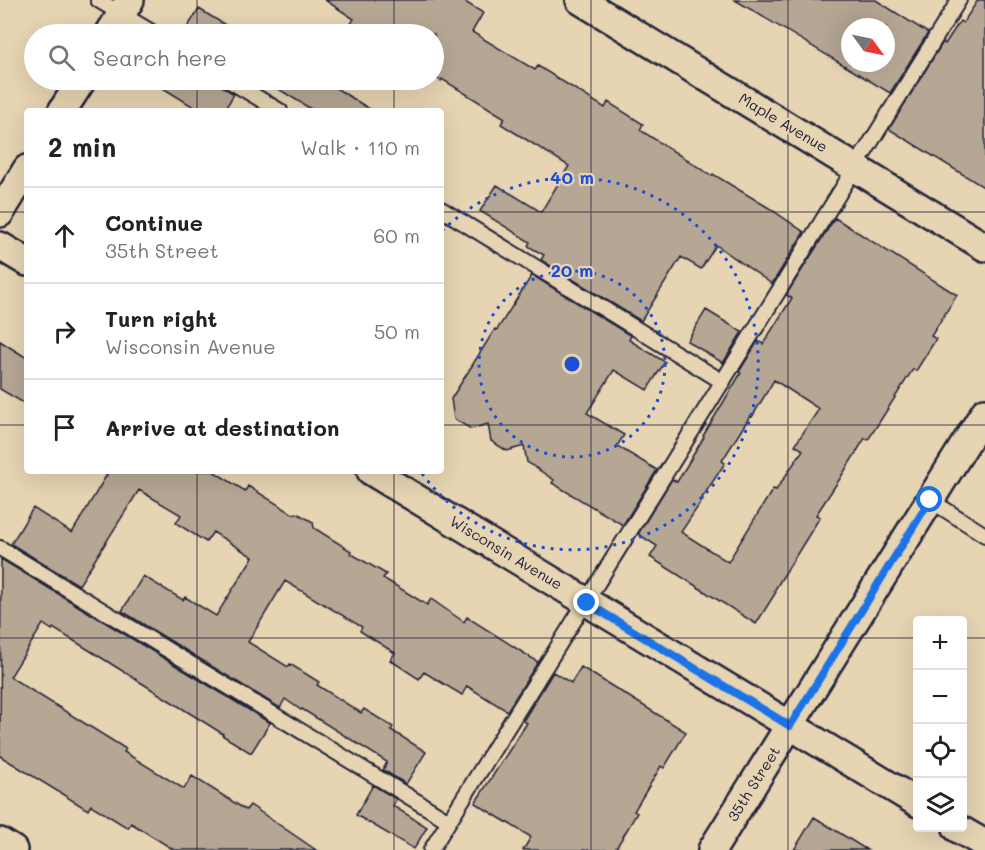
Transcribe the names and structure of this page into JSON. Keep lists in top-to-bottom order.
{
  "streets": {
    "street": ["Maple Avenue", "Wisconsin Avenue", "35th Street"]
  },
  "crossings": [
    ["Wisconsin Avenue", "35th Street"]
  ],
  "north": "bottom right",
  "page": {
    "search": "Search here",
    "heading": ["2 min", "Walk · 110 m"],
    "list": [
      ["Continue", "35th Street", "60 m"],
      ["Turn right", "Wisconsin Avenue", "50 m"],
      "Arrive at destination"
    ],
    "map_buttons": ["+", "−"]
  },
  "rings": ["40 m", "20 m"]
}
